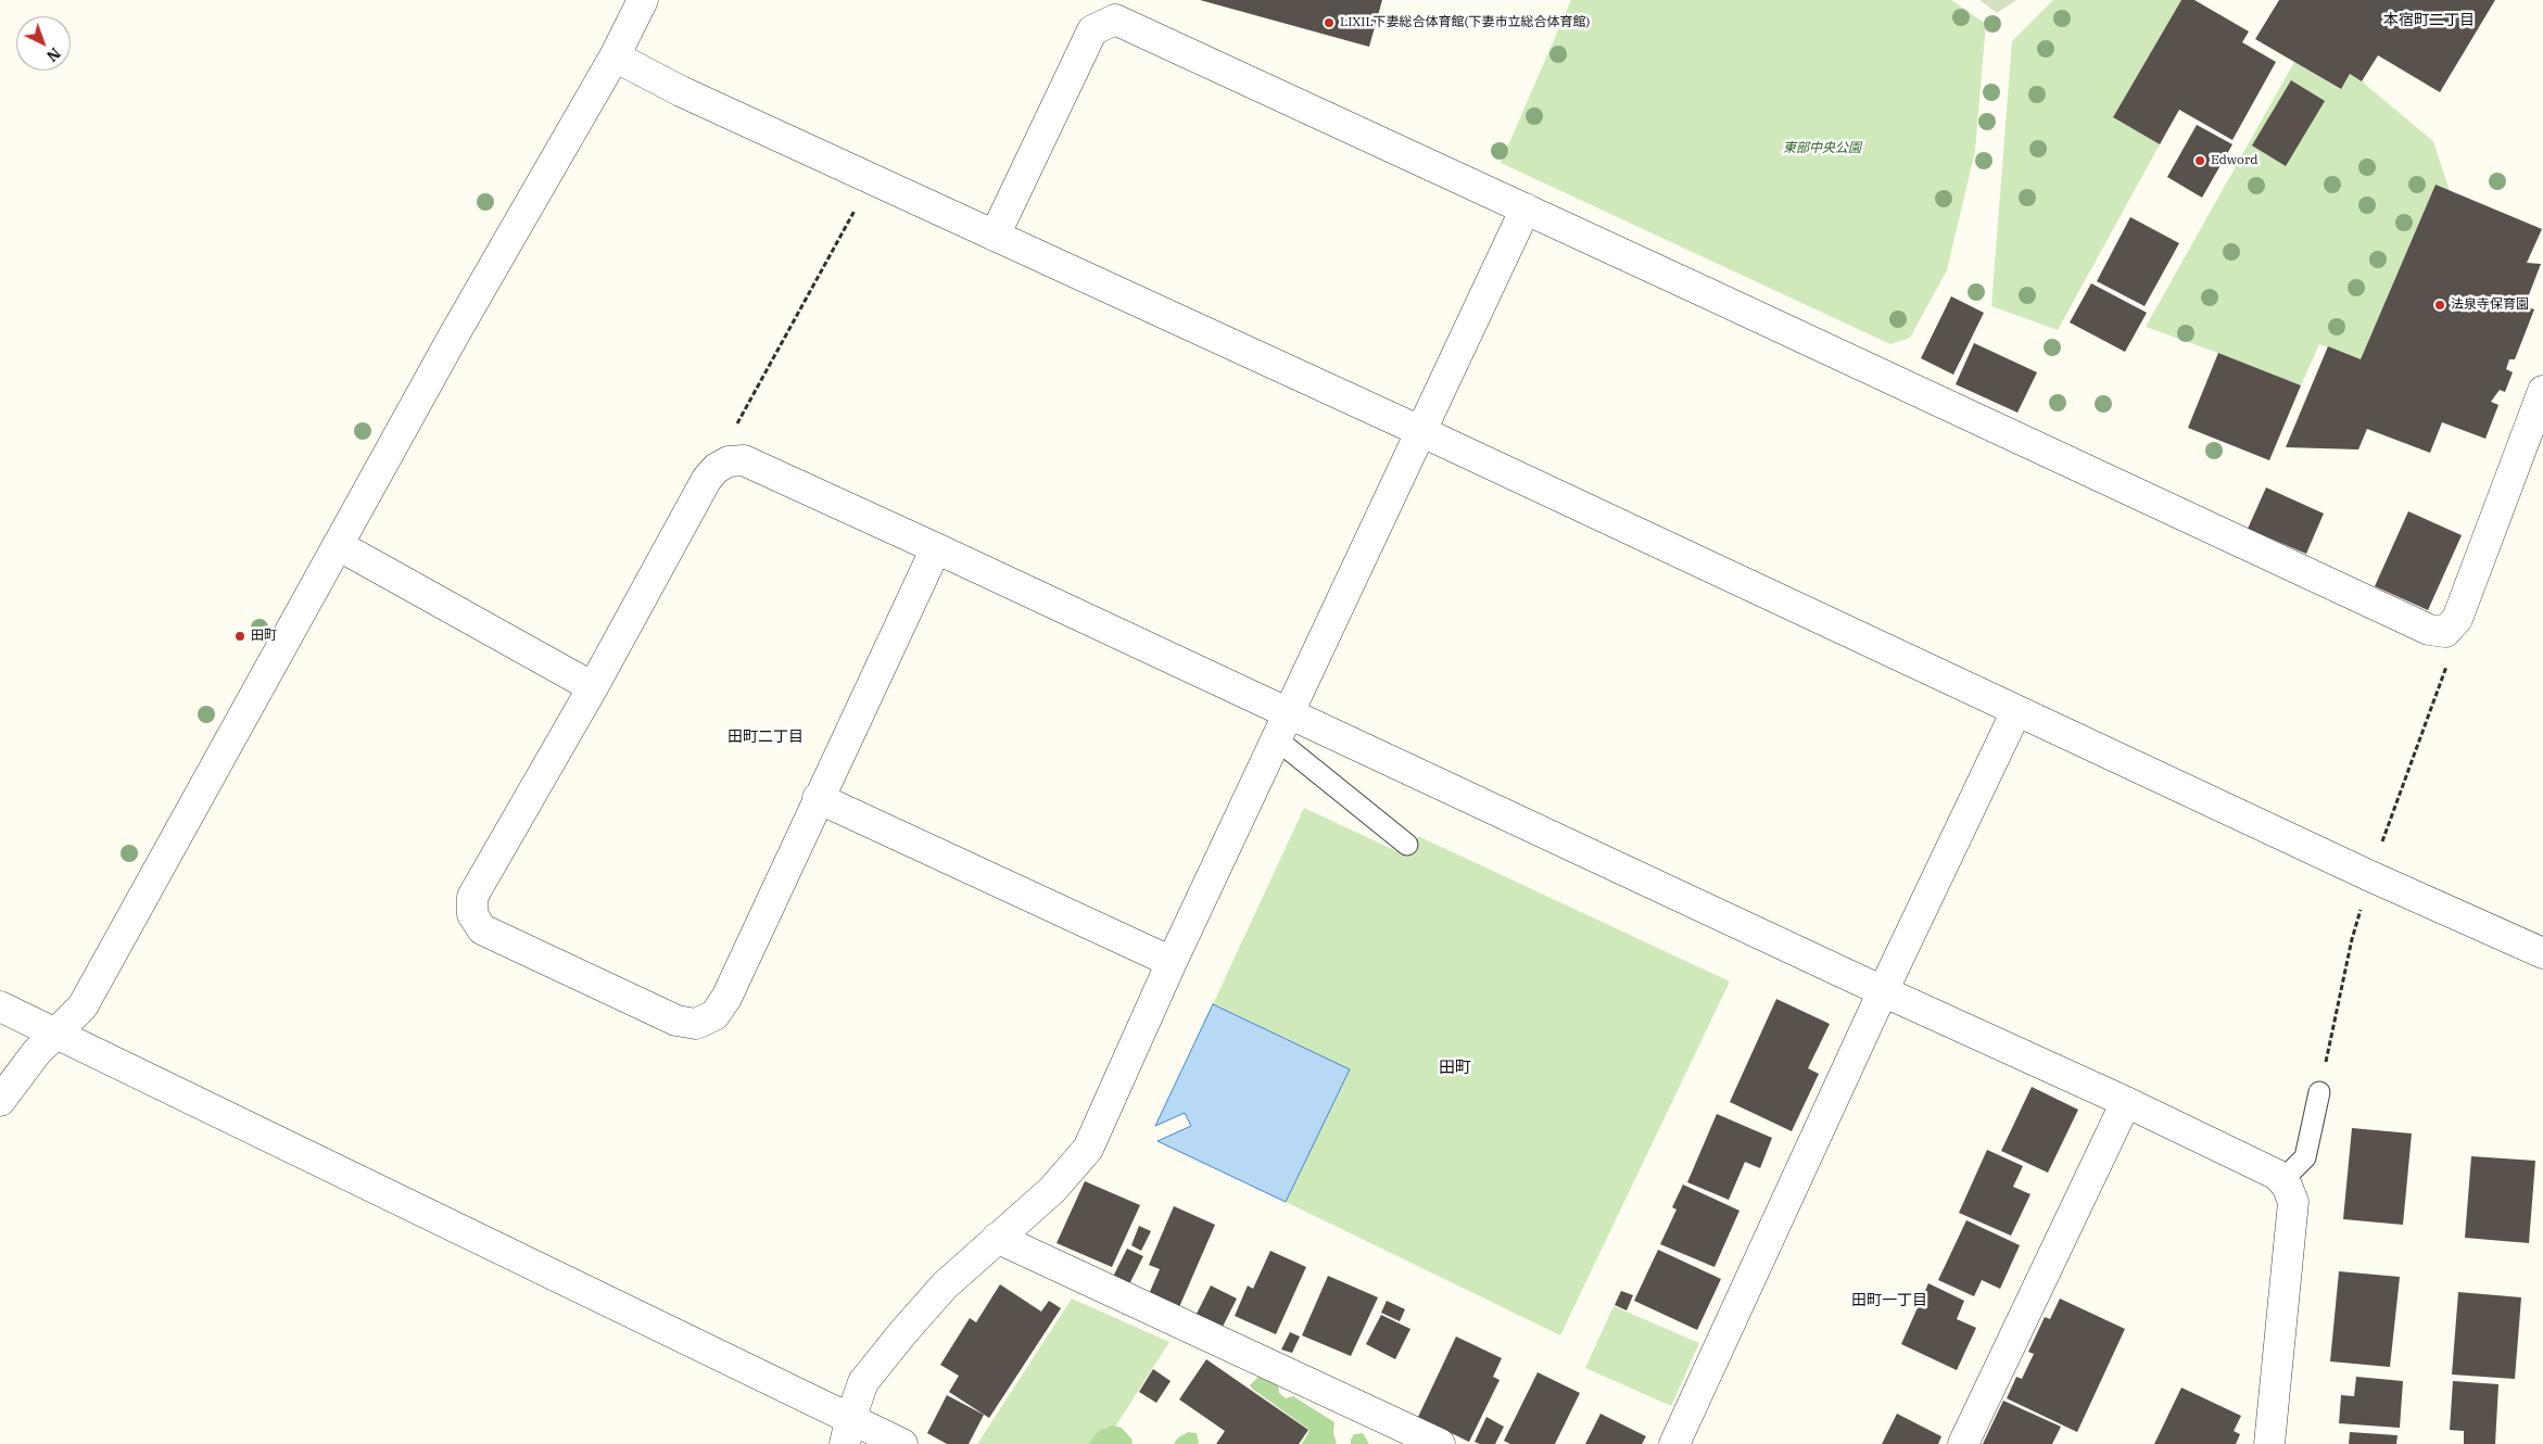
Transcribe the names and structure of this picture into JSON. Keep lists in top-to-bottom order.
{
  "districts": [
    "本宿町二丁目",
    "田町二丁目",
    "田町",
    "田町一丁目"
  ],
  "parks": ["東部中央公園"],
  "places": [
    "LIXIL下妻総合体育館(下妻市立総合体育館)",
    "Edword",
    "法泉寺保育園",
    "田町"
  ],
  "north": "bottom right"
}
